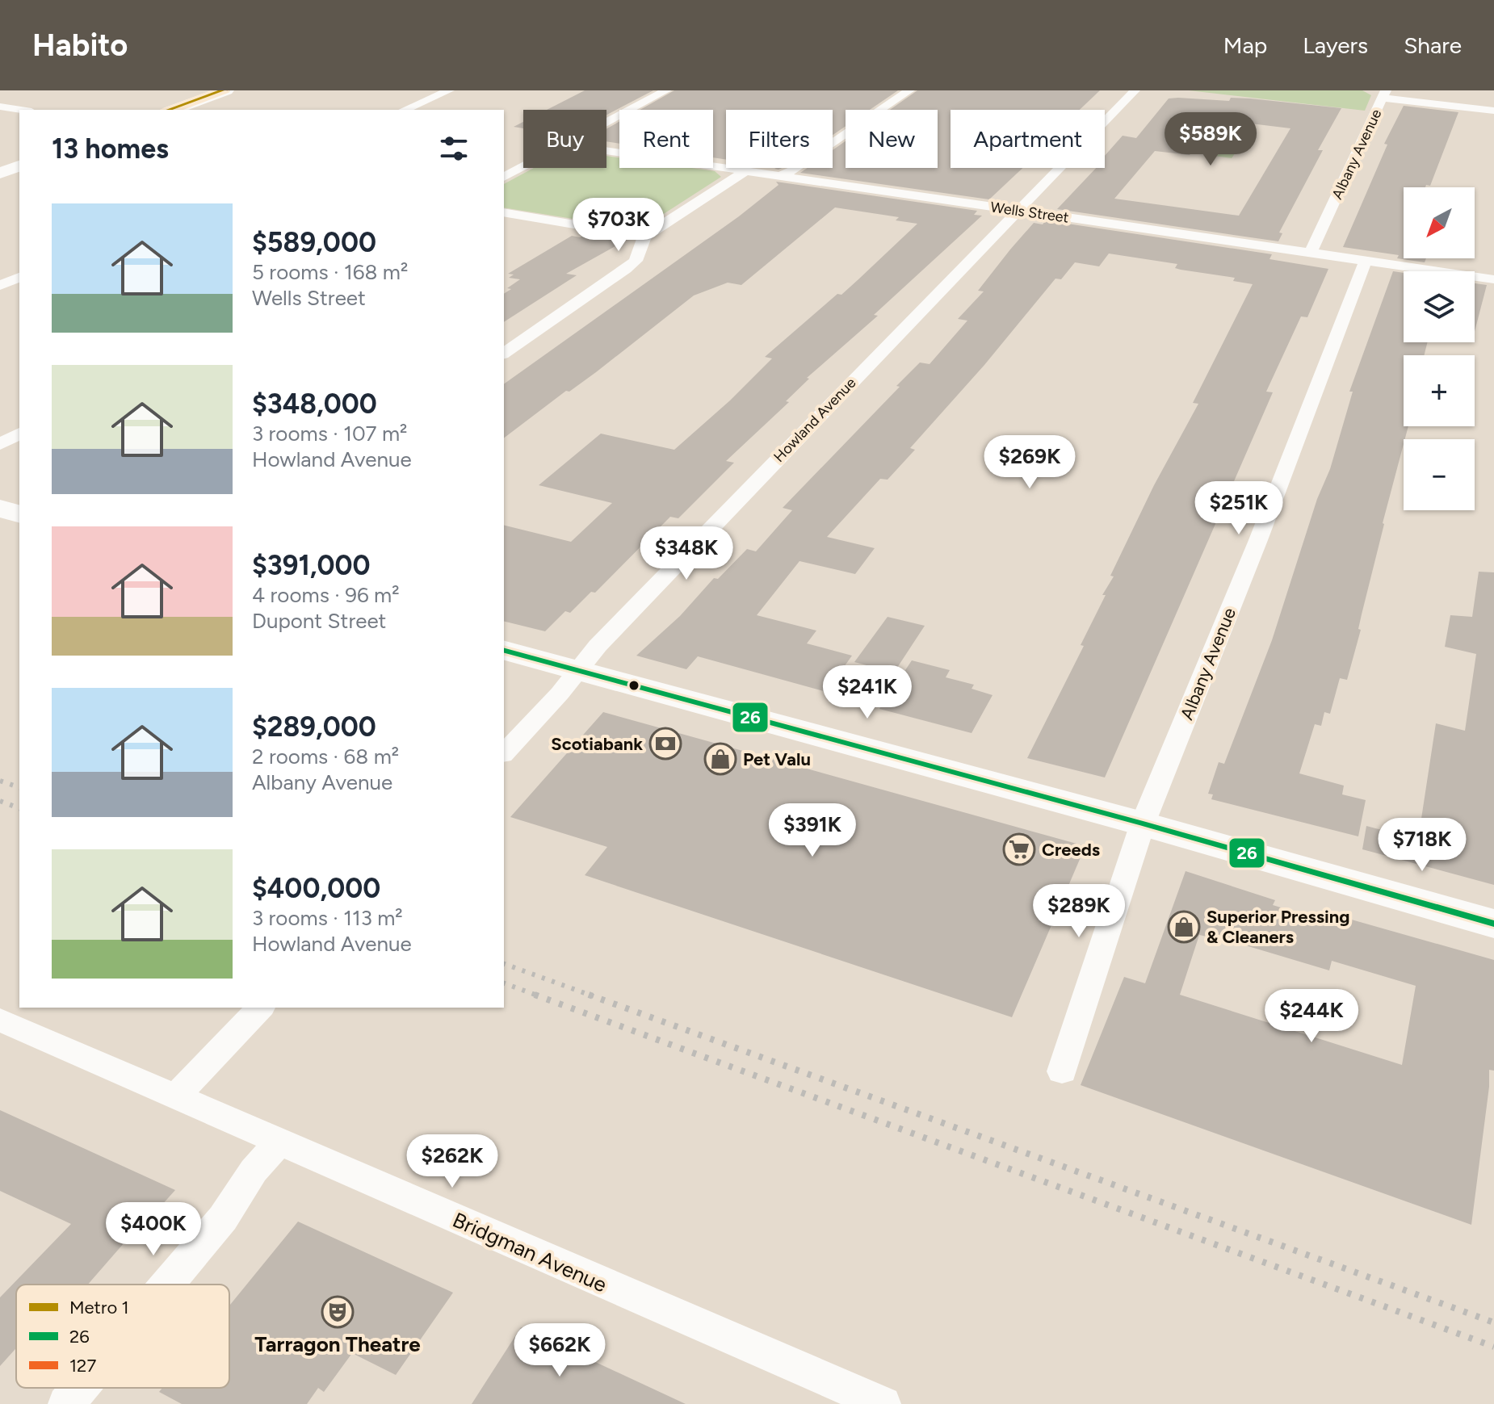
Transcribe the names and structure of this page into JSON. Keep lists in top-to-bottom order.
{
  "streets": {
    "street": [
      "Albany Avenue",
      "Wells Street",
      "Howland Avenue",
      "Bridgman Avenue"
    ]
  },
  "crossings": [
    ["Albany Avenue", "Wells Street"],
    ["Wells Street", "Howland Avenue"]
  ],
  "places": {
    "bank": ["Scotiabank"],
    "shop": ["Pet Valu", "Superior Pressing & Cleaners"],
    "supermarket": ["Creeds"],
    "theatre": ["Tarragon Theatre"]
  },
  "lines": ["metro line 1", "transit line 127", "transit line 26"],
  "legend": ["Metro 1", "26", "127"],
  "north": "bottom left",
  "page": {
    "header": "Habito",
    "nav": ["Map", "Layers", "Share"],
    "chip": [
      "Buy",
      "Rent",
      "Filters",
      "New",
      "Apartment"
    ],
    "heading": "13 homes",
    "price": [
      "$589K",
      "$703K",
      "$269K",
      "$251K",
      "$348K",
      "$241K",
      "$391K",
      "$718K",
      "$289K",
      "$244K",
      "$262K",
      "$400K",
      "$662K"
    ],
    "map_buttons": ["+", "−"],
    "list": [
      {
        "name": "$589,000",
        "note": "5 rooms · 168 m² · Wells Street"
      },
      {
        "name": "$348,000",
        "note": "3 rooms · 107 m² · Howland Avenue"
      },
      {
        "name": "$391,000",
        "note": "4 rooms · 96 m² · Dupont Street"
      },
      {
        "name": "$289,000",
        "note": "2 rooms · 68 m² · Albany Avenue"
      },
      {
        "name": "$400,000",
        "note": "3 rooms · 113 m² · Howland Avenue"
      }
    ]
  }
}
